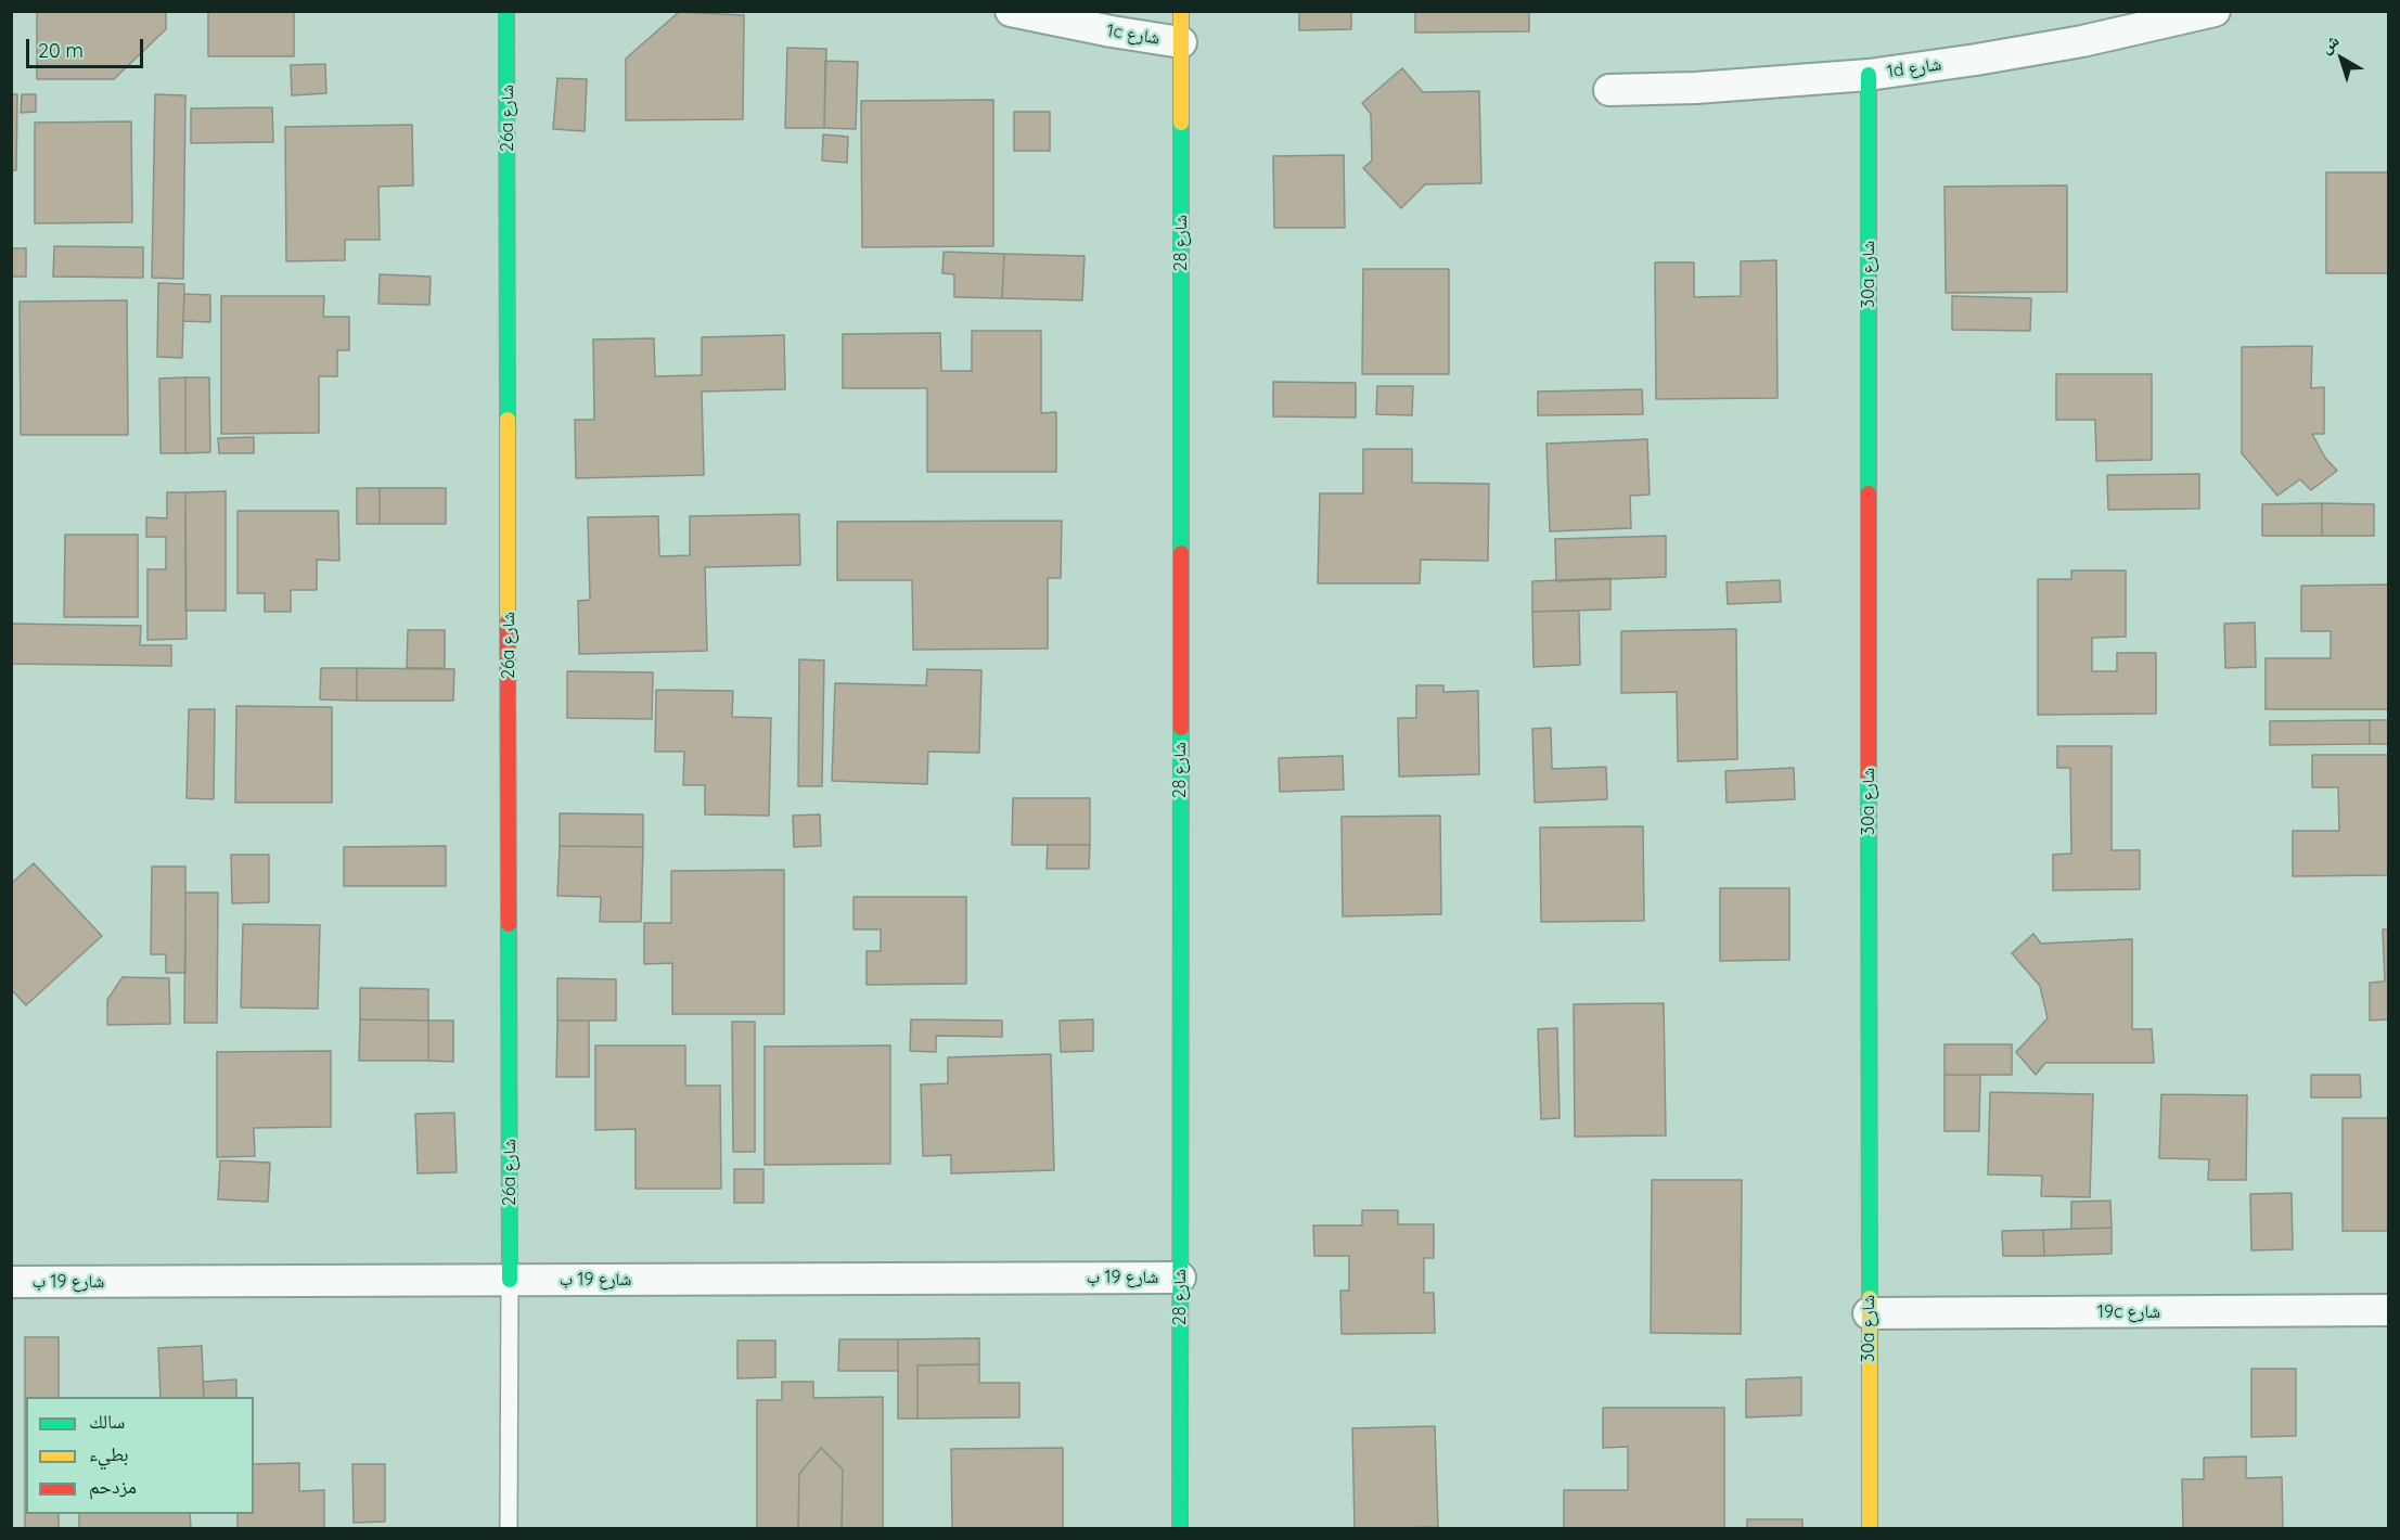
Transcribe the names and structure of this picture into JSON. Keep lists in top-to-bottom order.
{
  "streets": {
    "street": [
      "1c شارع",
      "1d شارع",
      "26a شارع",
      "شارع 28",
      "30a شارع",
      "شارع 19 ب",
      "19c شارع"
    ]
  },
  "crossings": [
    ["1c شارع", "شارع 28"],
    ["1d شارع", "30a شارع"],
    ["26a شارع", "شارع 19 ب"],
    ["شارع 28", "شارع 19 ب"],
    ["30a شارع", "19c شارع"]
  ],
  "legend": ["سالك", "بطيء", "مزدحم"],
  "scale_bar": "20 m",
  "north": "top left"
}
